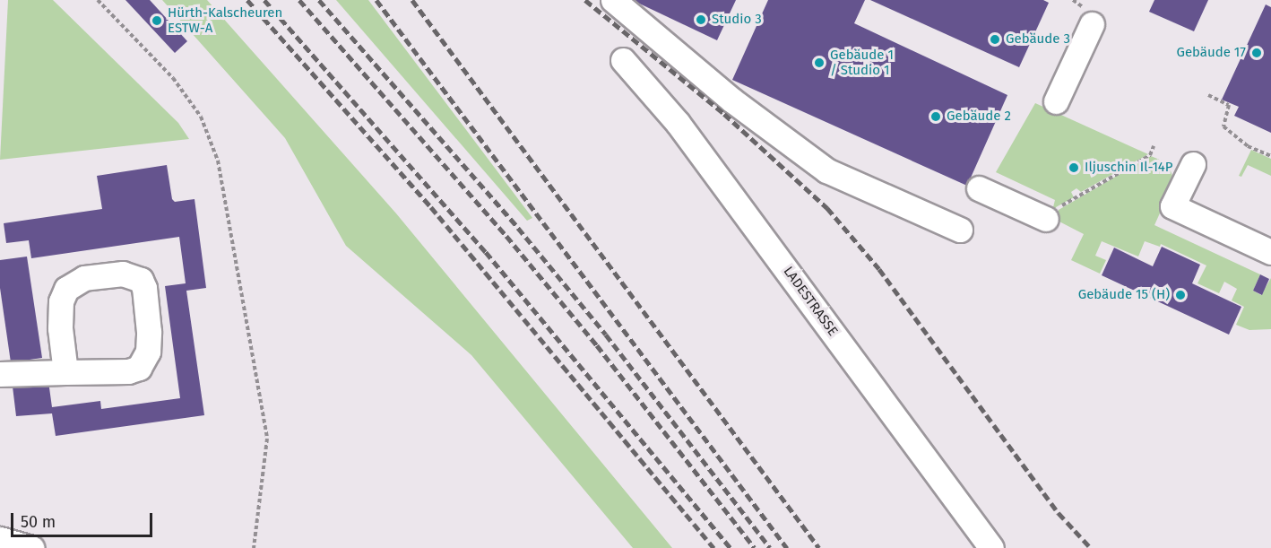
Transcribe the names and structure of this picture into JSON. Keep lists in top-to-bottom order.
{
  "streets": {
    "lane": ["LADESTRASSE"]
  },
  "places": [
    "Studio 3",
    "Hürth-Kalscheuren ESTW-A",
    "Gebäude 3",
    "Gebäude 17",
    "Gebäude 1 / Studio 1",
    "Gebäude 2",
    "Iljuschin Il-14P",
    "Gebäude 15 (H)"
  ],
  "scale_bar": "50 m"
}
